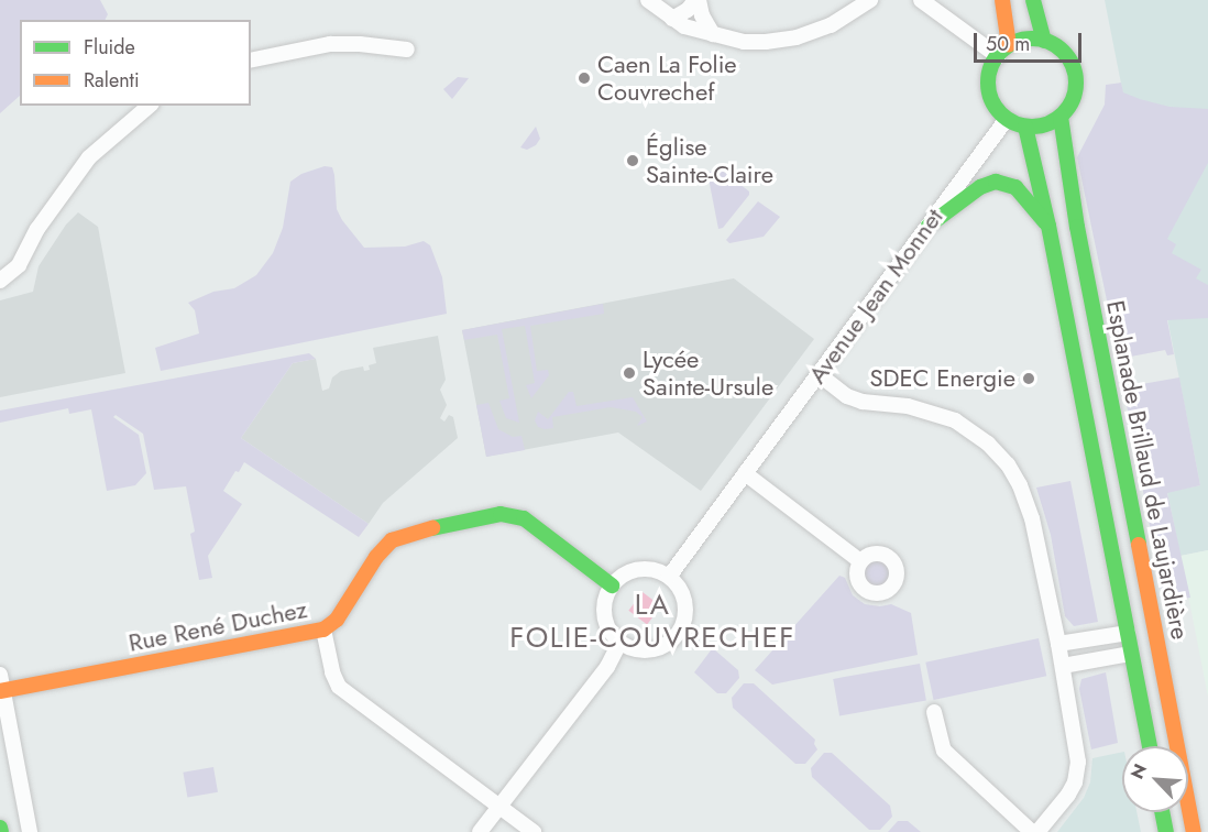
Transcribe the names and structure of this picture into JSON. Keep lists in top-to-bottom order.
{
  "streets": {
    "street": ["Avenue Jean Monnet", "Esplanade Brillaud de Laujardière", "Rue René Duchez"]
  },
  "crossings": [
    ["Avenue Jean Monnet", "Esplanade Brillaud de Laujardière"],
    ["Avenue Jean Monnet", "Rue René Duchez"]
  ],
  "districts": ["LA FOLIE-COUVRECHEF"],
  "places": [
    "Caen La Folie Couvrechef",
    "Église Sainte-Claire",
    "Lycée Sainte-Ursule",
    "SDEC Energie"
  ],
  "legend": ["Fluide", "Ralenti"],
  "scale_bar": "50 m",
  "north": "top left"
}
